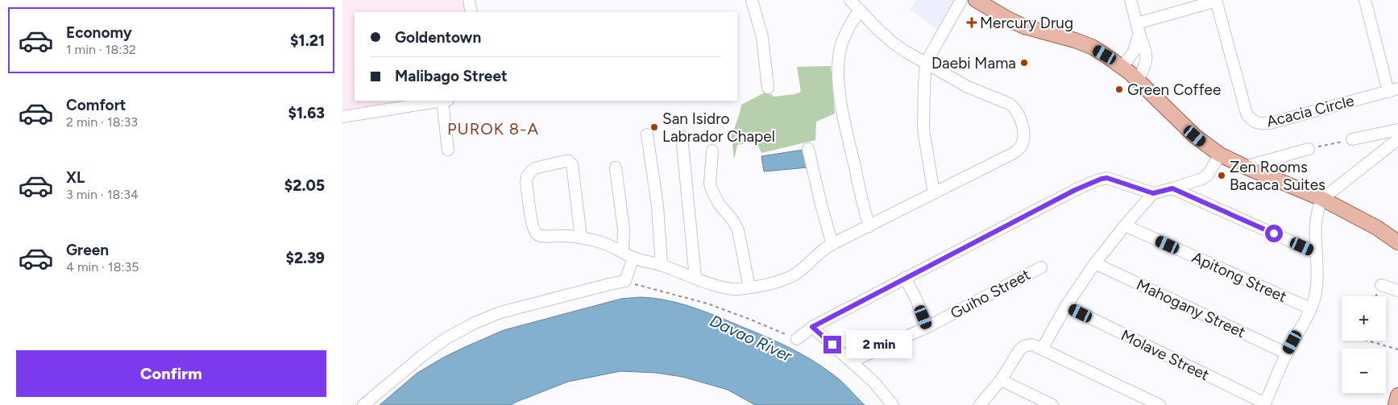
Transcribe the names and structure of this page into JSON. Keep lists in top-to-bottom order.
{
  "streets": {
    "street": [
      "Acacia Circle",
      "Apitong Street",
      "Guiho Street",
      "Mahogany Street",
      "Molave Street"
    ]
  },
  "districts": ["PUROK 8-A"],
  "water": ["Davao River"],
  "places": {
    "health": ["Mercury Drug"],
    "other": [
      "Daebi Mama",
      "Green Coffee",
      "San Isidro Labrador Chapel",
      "Zen Rooms Bacaca Suites"
    ]
  },
  "page": {
    "list": [
      {
        "name": "Economy",
        "note": "1 min · 18:32",
        "value": "$1.21"
      },
      {
        "name": "Comfort",
        "note": "2 min · 18:33",
        "value": "$1.63"
      },
      {
        "name": "XL",
        "note": "3 min · 18:34",
        "value": "$2.05"
      },
      {
        "name": "Green",
        "note": "4 min · 18:35",
        "value": "$2.39"
      }
    ],
    "banner": ["Goldentown", "Malibago Street"],
    "map_buttons": ["+", "−"],
    "bubble": "2 min",
    "buttons": "Confirm"
  }
}
